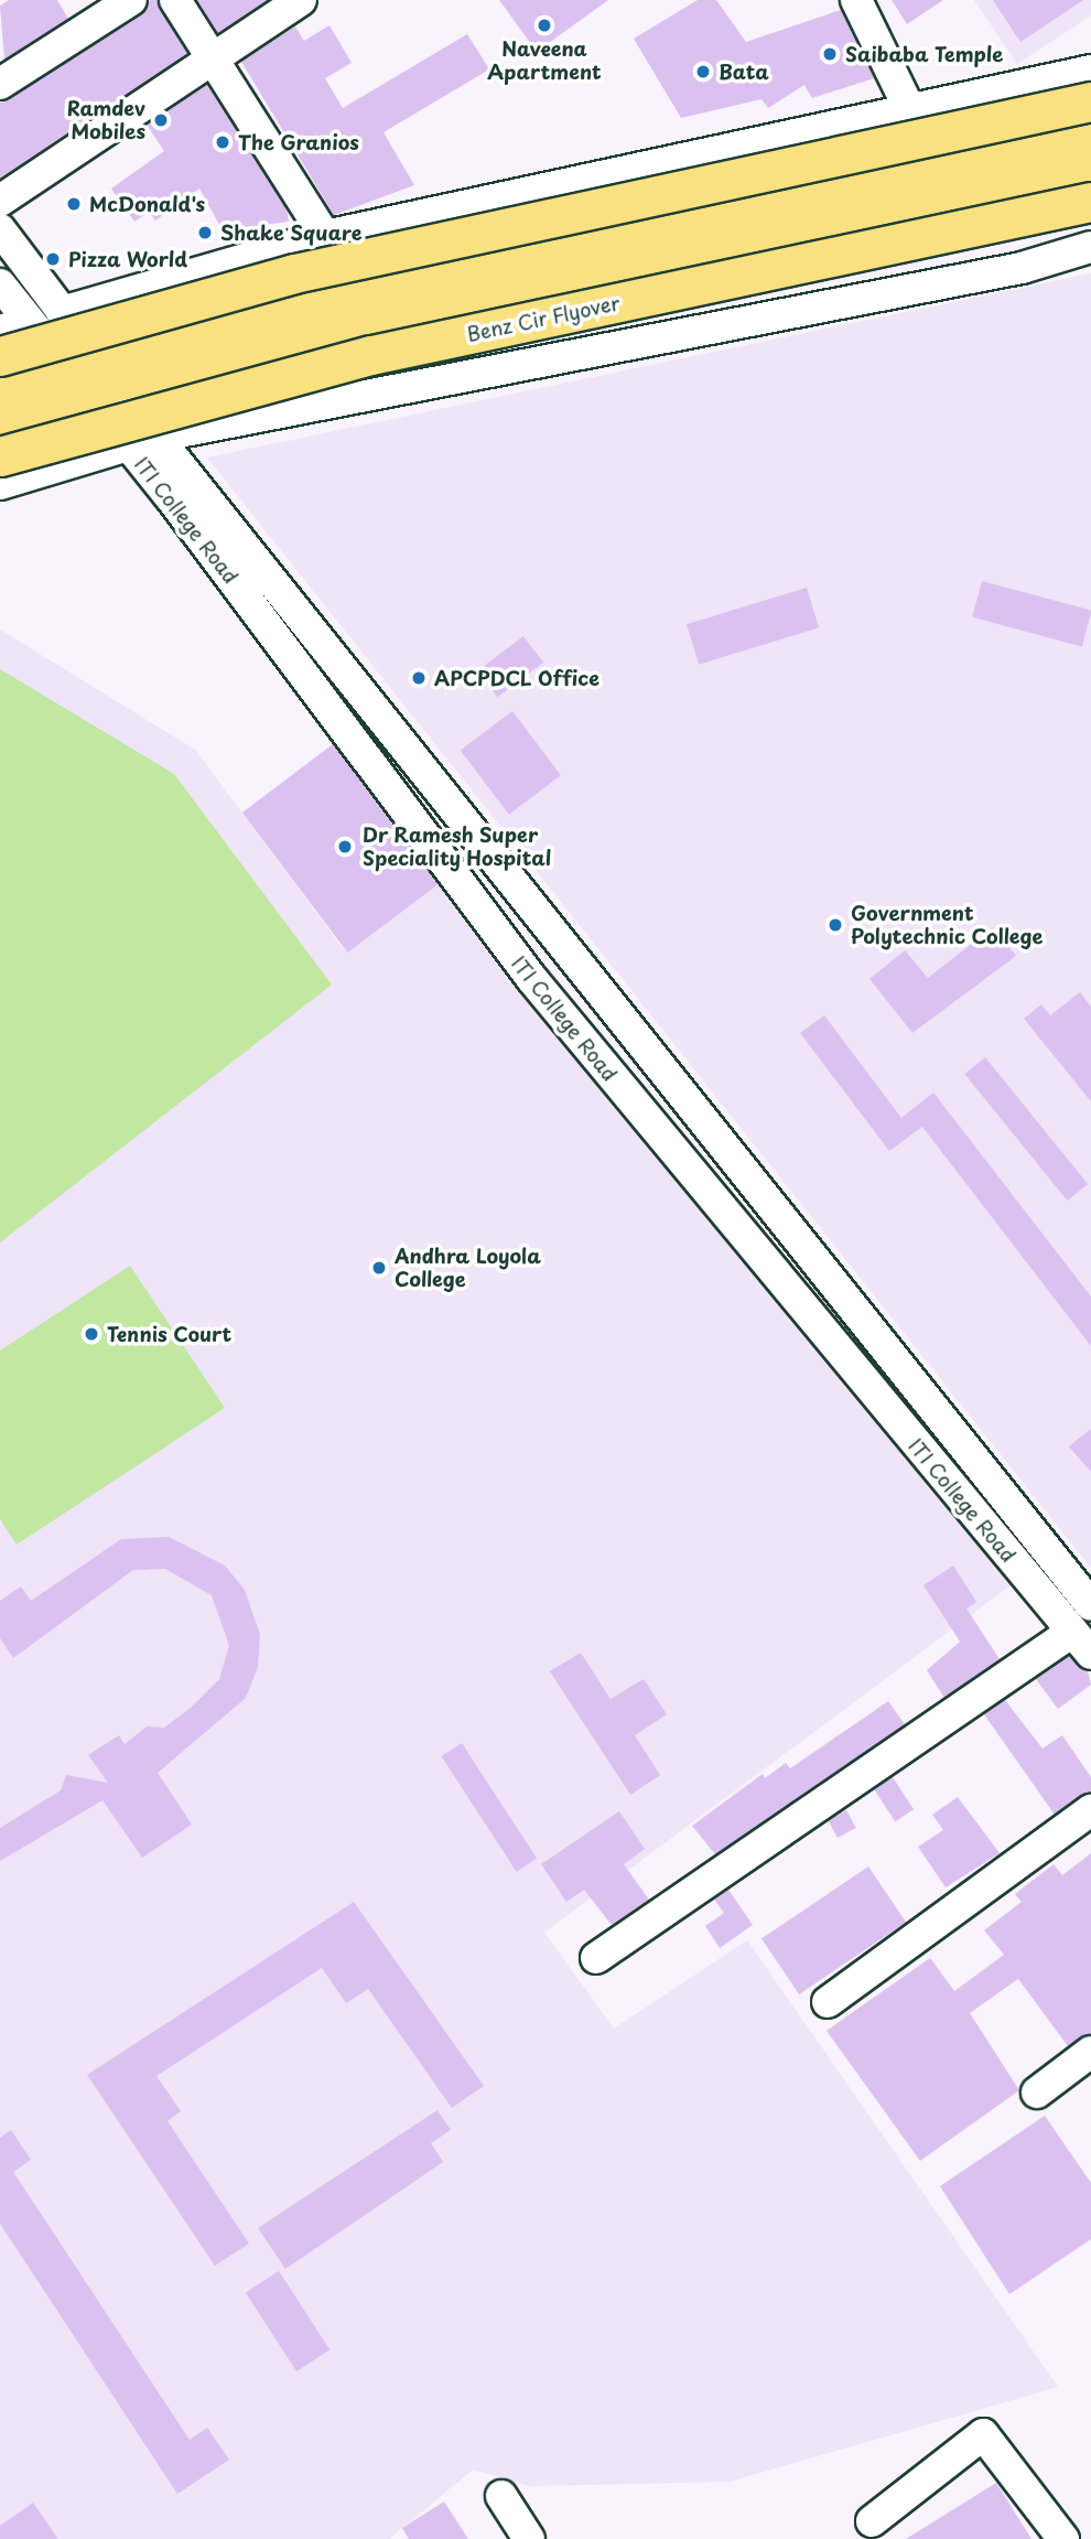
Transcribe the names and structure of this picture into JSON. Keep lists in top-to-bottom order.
{
  "streets": {
    "main road": ["Benz Cir Flyover"],
    "street": ["ITI College Road"]
  },
  "places": [
    "Naveena Apartment",
    "Saibaba Temple",
    "Bata",
    "Ramdev Mobiles",
    "The Granios",
    "McDonald's",
    "Shake Square",
    "Pizza World",
    "APCPDCL Office",
    "Dr Ramesh Super Speciality Hospital",
    "Government Polytechnic College",
    "Andhra Loyola College",
    "Tennis Court"
  ]
}
